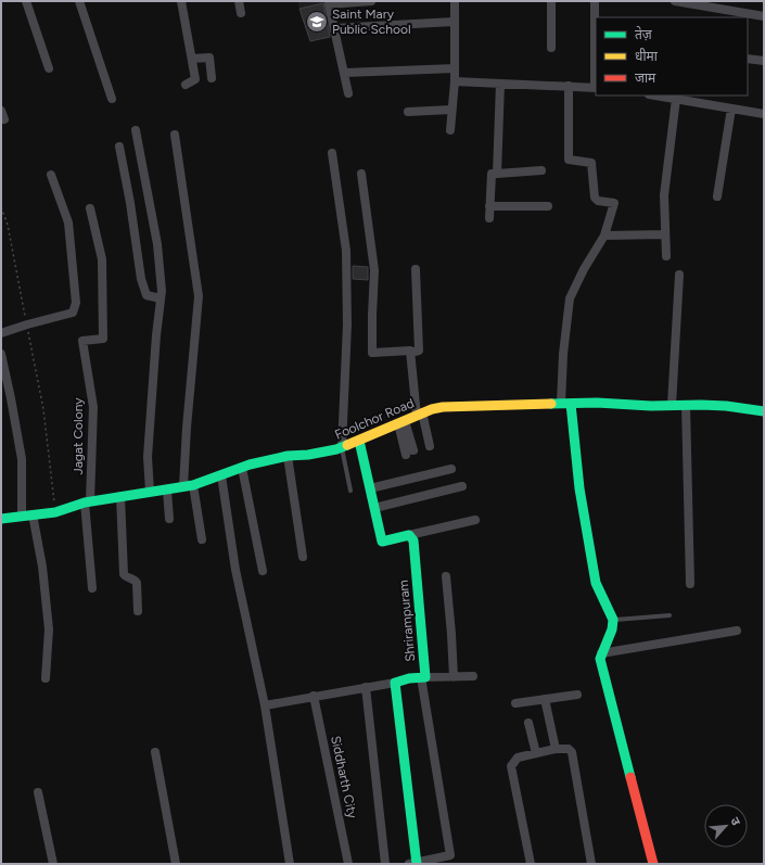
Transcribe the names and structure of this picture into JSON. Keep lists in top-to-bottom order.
{
  "streets": {
    "street": [
      "Foolchor Road",
      "Jagat Colony",
      "Shrirampuram",
      "Siddharth City"
    ]
  },
  "crossings": [
    ["Foolchor Road", "Jagat Colony"]
  ],
  "places": {
    "school or university": ["Saint Mary Public School"]
  },
  "legend": ["तेज़", "धीमा", "जाम"],
  "north": "top right"
}
